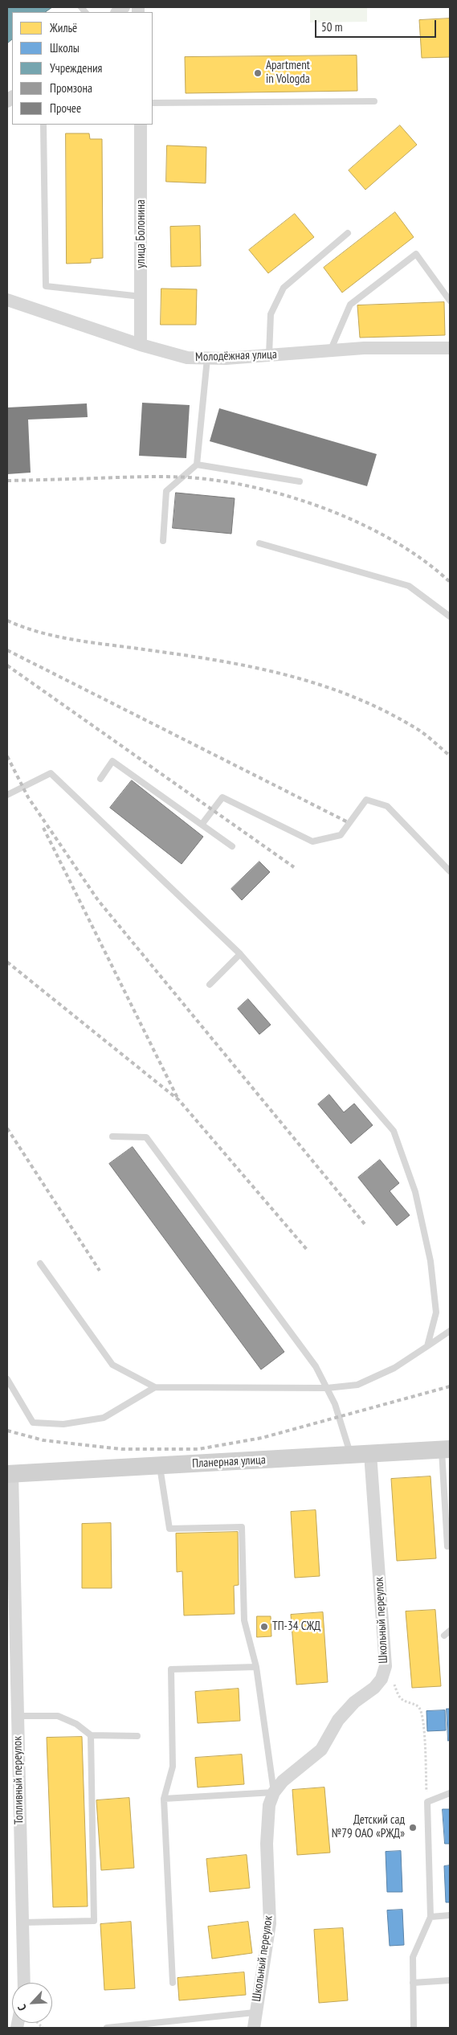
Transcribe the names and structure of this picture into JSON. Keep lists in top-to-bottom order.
{
  "streets": {
    "street": [
      "улица Болонина",
      "Молодёжная улица",
      "Планерная улица",
      "Школьный переулок",
      "Топливный переулок"
    ]
  },
  "crossings": [
    ["улица Болонина", "Молодёжная улица"],
    ["Планерная улица", "Школьный переулок"],
    ["Планерная улица", "Топливный переулок"]
  ],
  "places": ["Apartment in Vologda", "ТП-34 СЖД", "Детский сад №79 ОАО «РЖД»"],
  "legend": [
    "Жильё",
    "Школы",
    "Учреждения",
    "Промзона",
    "Прочее"
  ],
  "scale_bar": "50 m",
  "north": "bottom left"
}
